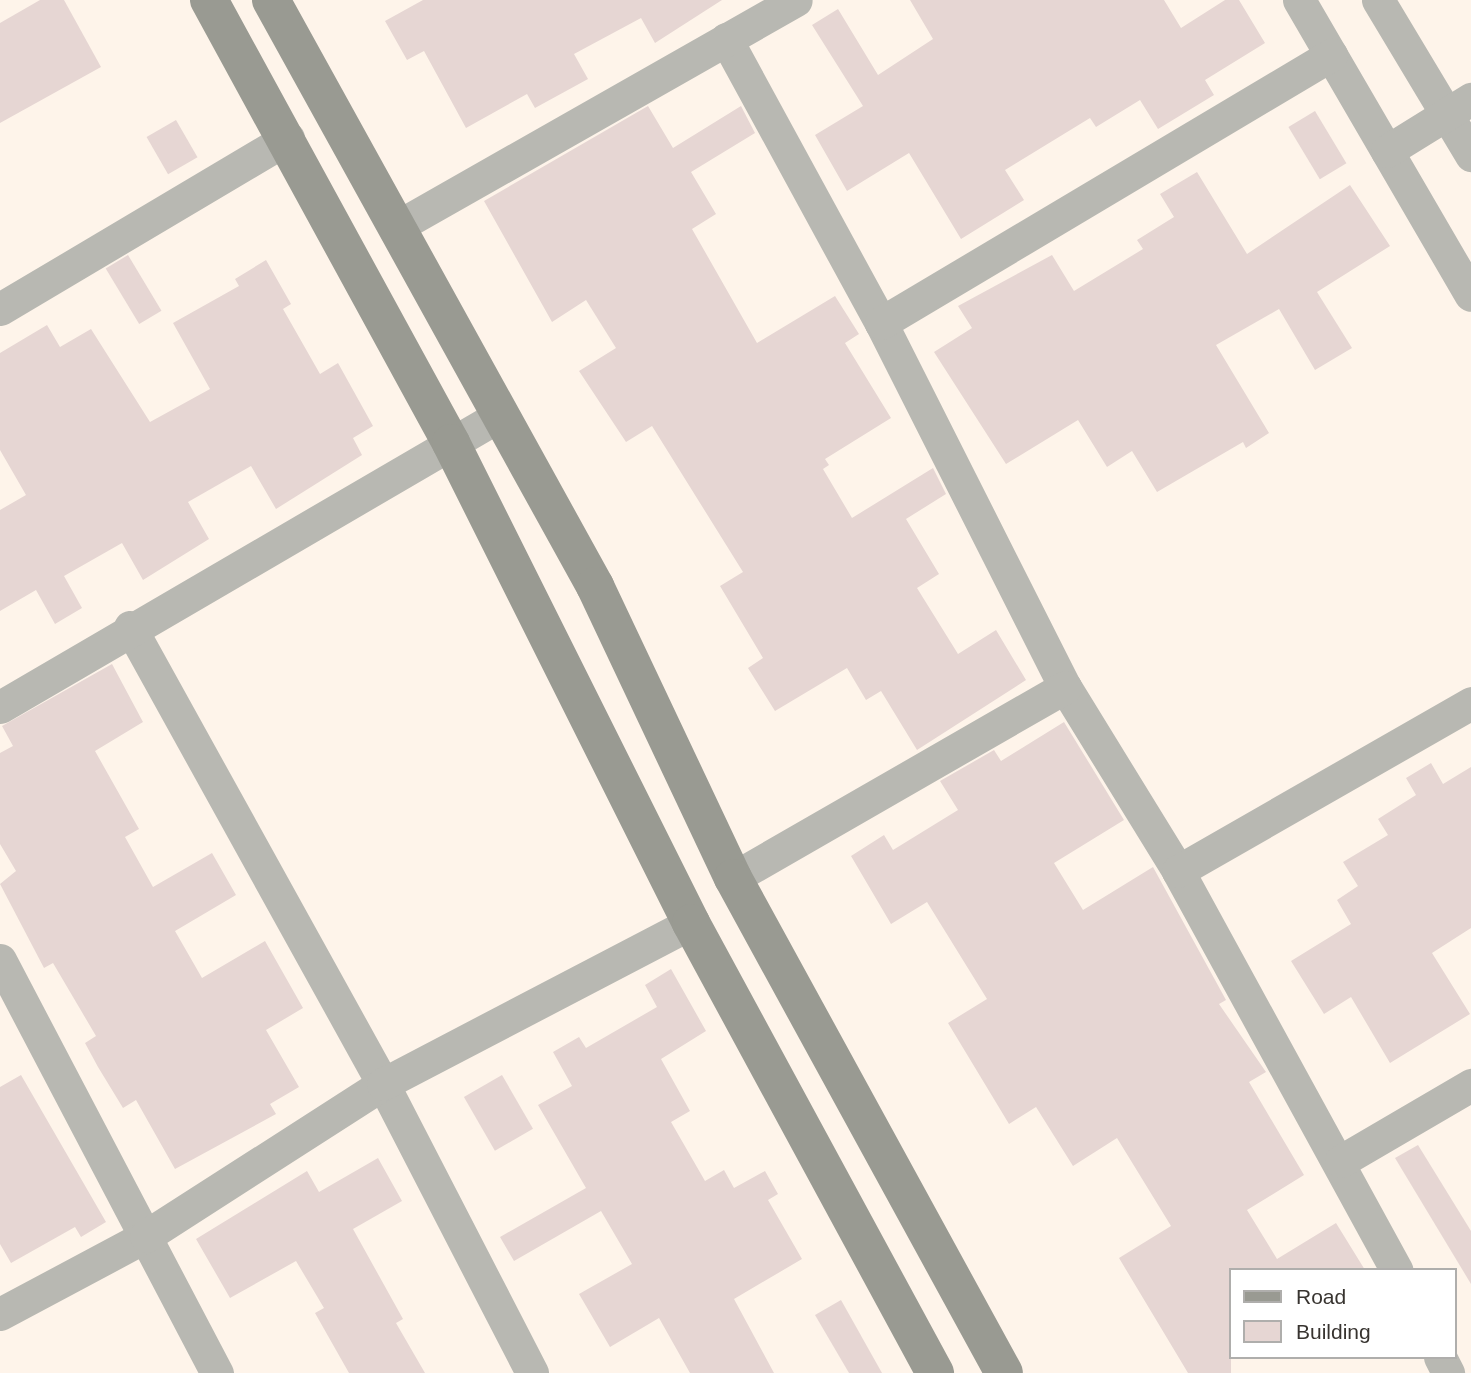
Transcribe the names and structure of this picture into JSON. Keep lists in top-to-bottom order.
{
  "legend": ["Road", "Building"]
}
